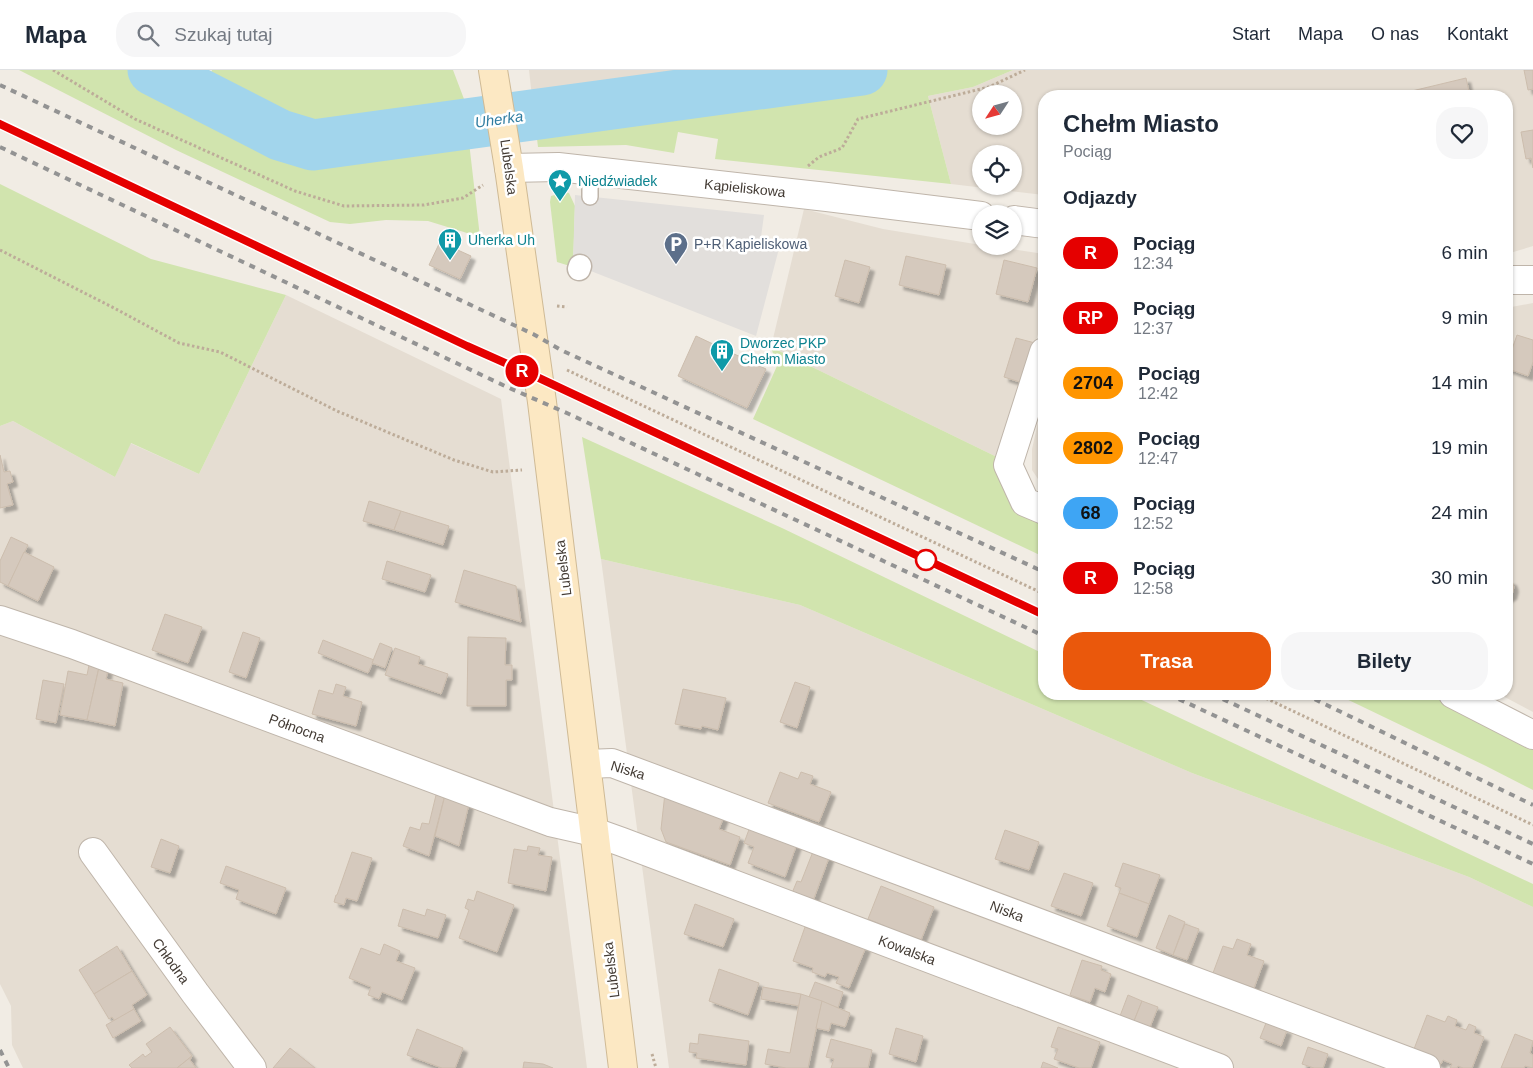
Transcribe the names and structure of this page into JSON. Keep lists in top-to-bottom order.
{
  "streets": {
    "main road": ["Lubelska"],
    "street": [
      "Kąpieliskowa",
      "Północna",
      "Niska",
      "Kowalska",
      "Chłodna"
    ]
  },
  "crossings": [
    ["Lubelska", "Kąpieliskowa"],
    ["Lubelska", "Północna"],
    ["Lubelska", "Niska"],
    ["Lubelska", "Kowalska"],
    ["Północna", "Kowalska"]
  ],
  "water": ["Uherka"],
  "places": {
    "place": ["Niedźwiadek"],
    "building": ["Uherka Uh", "Dworzec PKP Chełm Miasto"],
    "parking": ["P+R Kąpieliskowa"]
  },
  "north": "bottom left",
  "page": {
    "header": "Mapa",
    "search": "Szukaj tutaj",
    "nav": [
      "Start",
      "Mapa",
      "O nas",
      "Kontakt"
    ],
    "on_map": "R",
    "heading": [
      ["Chełm Miasto", "Pociąg"],
      "Odjazdy"
    ],
    "list": [
      {
        "mark": "R",
        "name": "Pociąg",
        "note": "12:34",
        "value": "6 min"
      },
      {
        "mark": "RP",
        "name": "Pociąg",
        "note": "12:37",
        "value": "9 min"
      },
      {
        "mark": "2704",
        "name": "Pociąg",
        "note": "12:42",
        "value": "14 min"
      },
      {
        "mark": "2802",
        "name": "Pociąg",
        "note": "12:47",
        "value": "19 min"
      },
      {
        "mark": "68",
        "name": "Pociąg",
        "note": "12:52",
        "value": "24 min"
      },
      {
        "mark": "R",
        "name": "Pociąg",
        "note": "12:58",
        "value": "30 min"
      }
    ],
    "buttons": ["Trasa", "Bilety"]
  }
}
